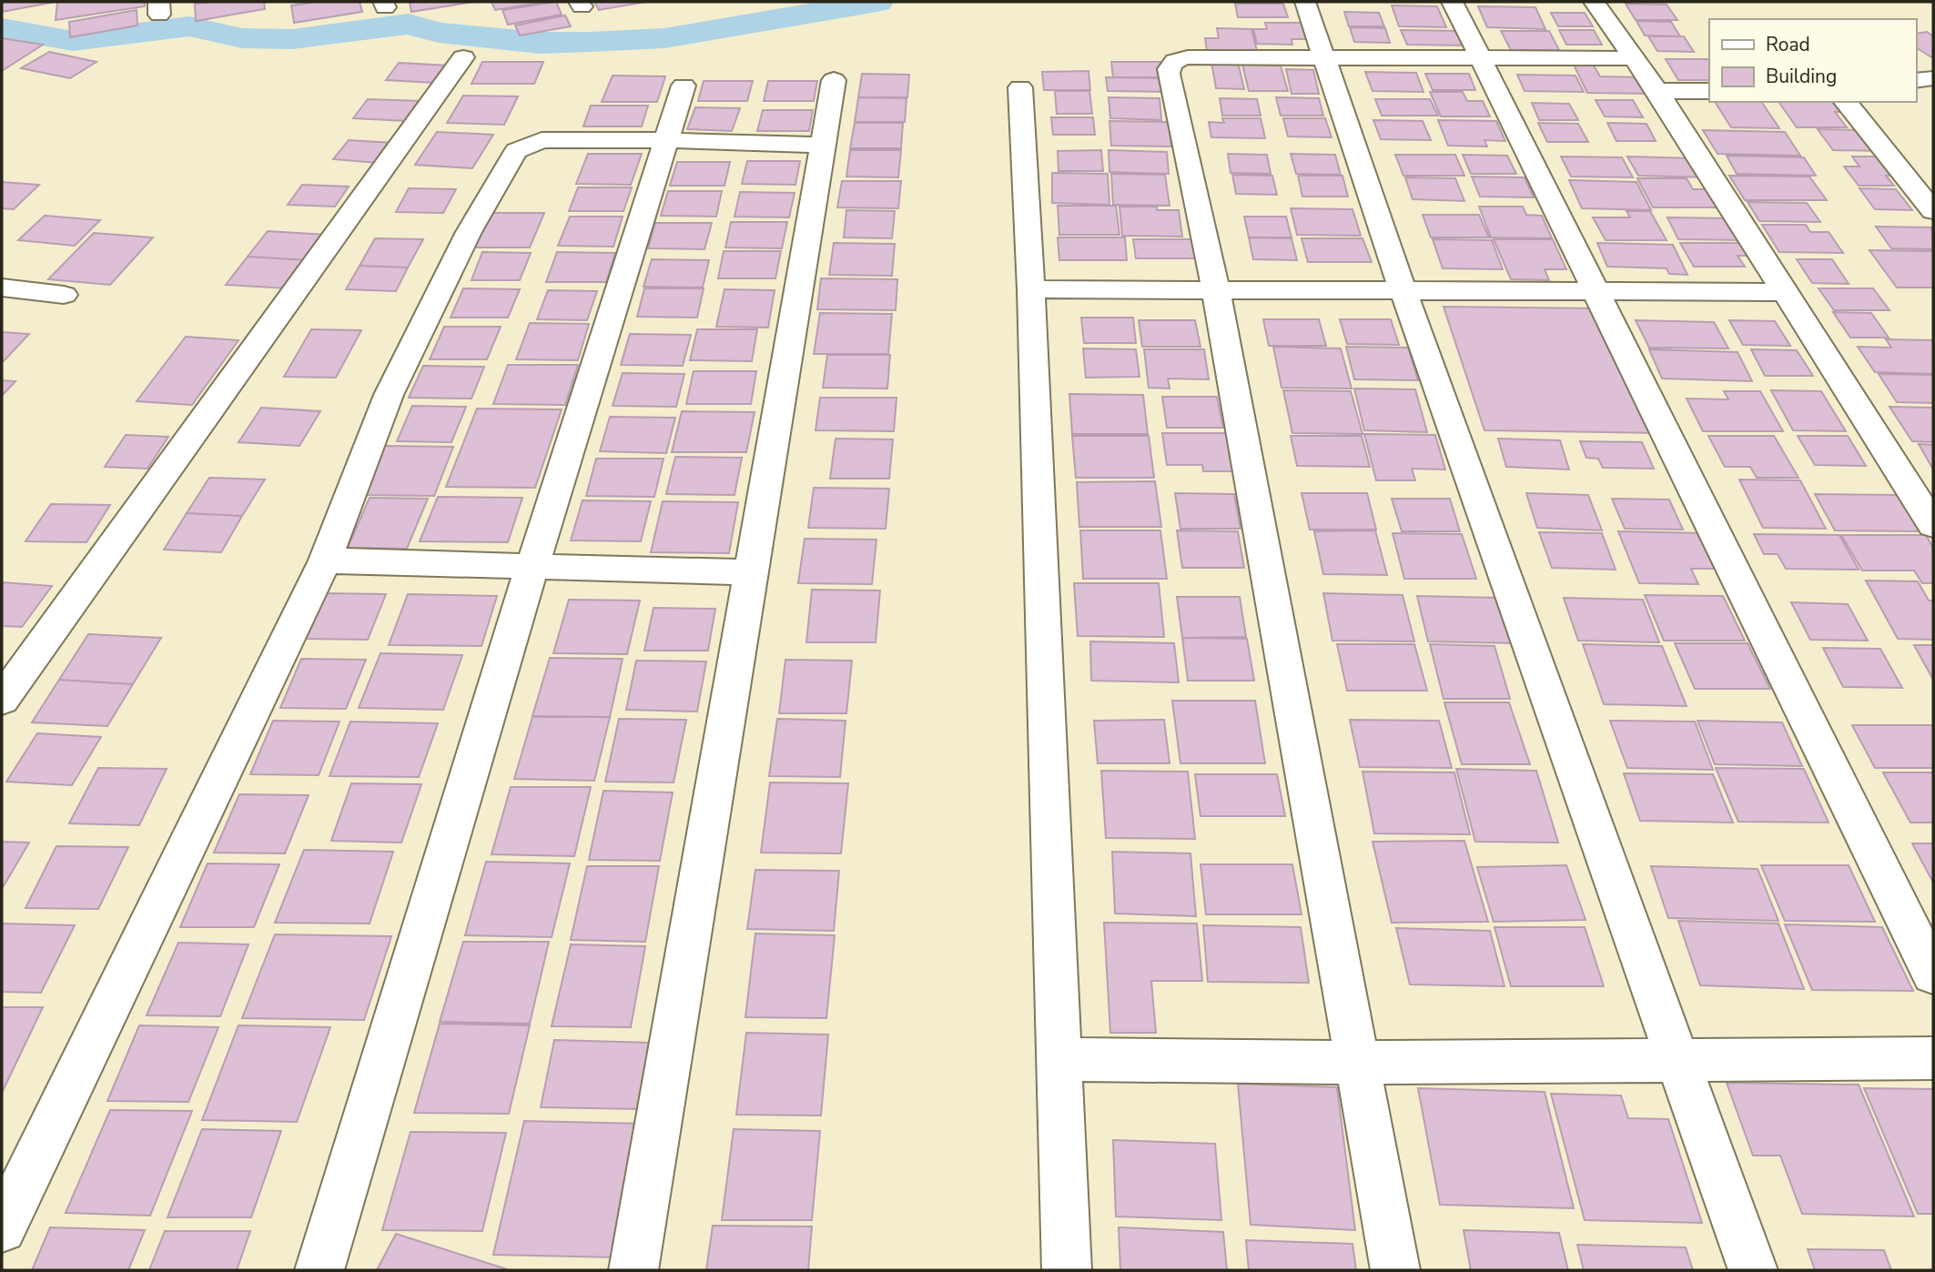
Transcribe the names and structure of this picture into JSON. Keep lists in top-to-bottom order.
{
  "legend": ["Road", "Building"]
}
